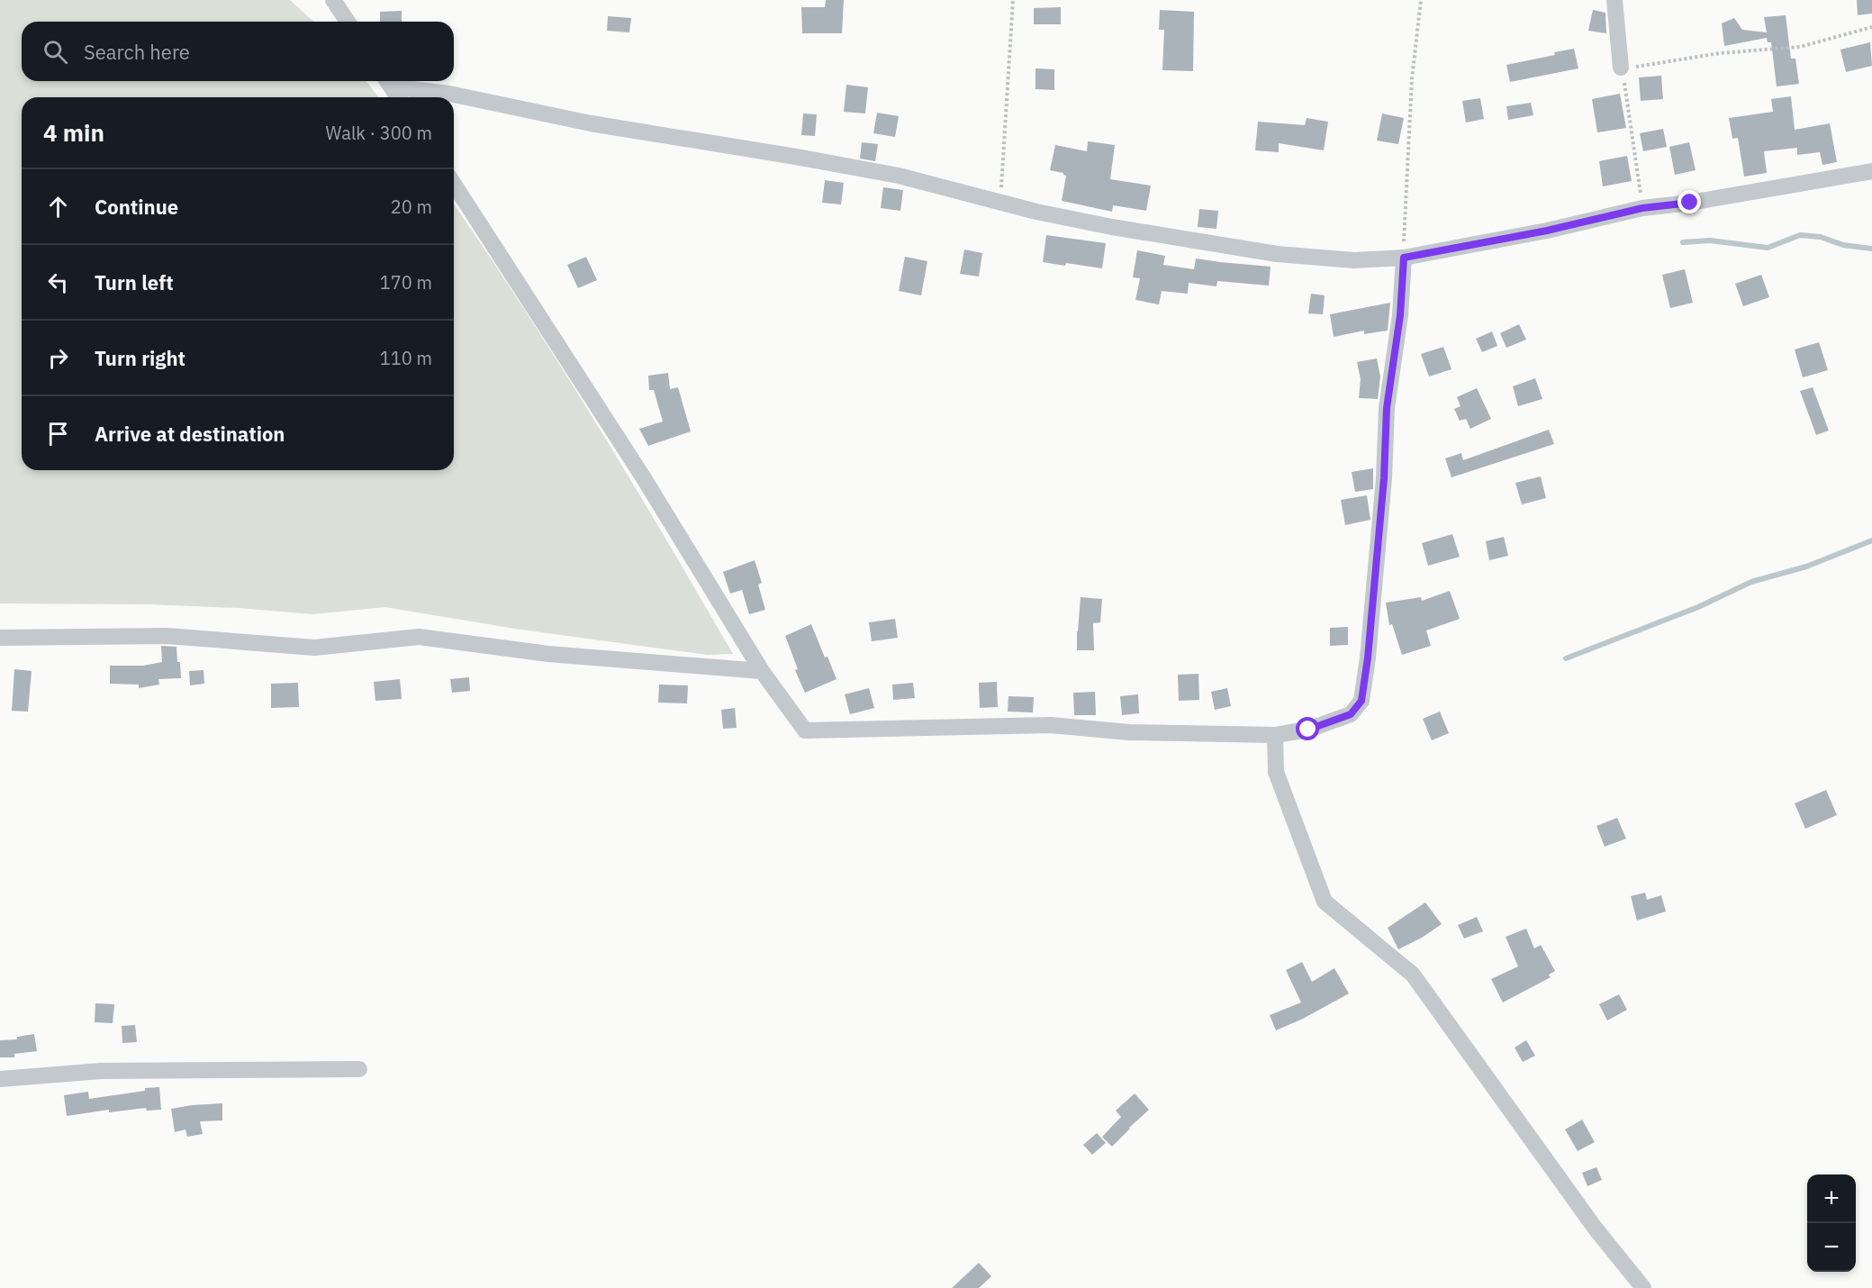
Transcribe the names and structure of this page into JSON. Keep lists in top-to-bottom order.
{
  "page": {
    "search": "Search here",
    "heading": ["4 min", "Walk · 300 m"],
    "list": [
      ["Continue", "20 m"],
      ["Turn left", "170 m"],
      ["Turn right", "110 m"],
      "Arrive at destination"
    ],
    "map_buttons": ["+", "−"]
  }
}
